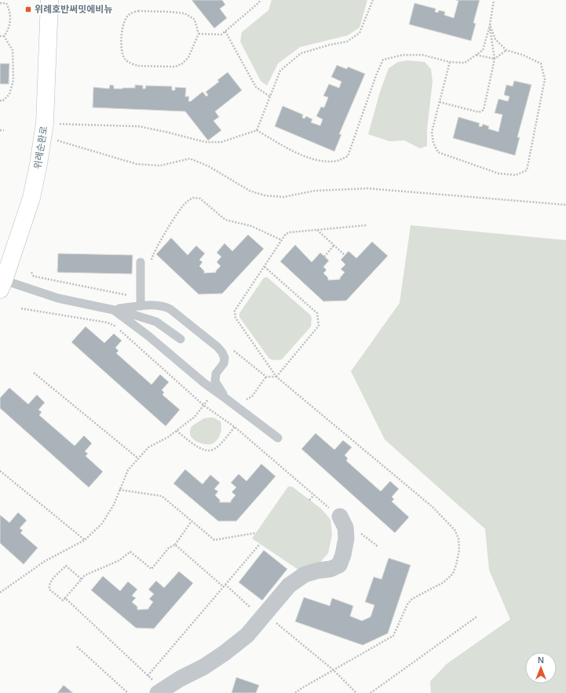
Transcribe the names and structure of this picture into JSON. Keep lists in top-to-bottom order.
{
  "streets": {
    "street": ["위례순환로"]
  },
  "places": {
    "transit": ["위례호반써밋에비뉴"]
  },
  "north": "top"
}
